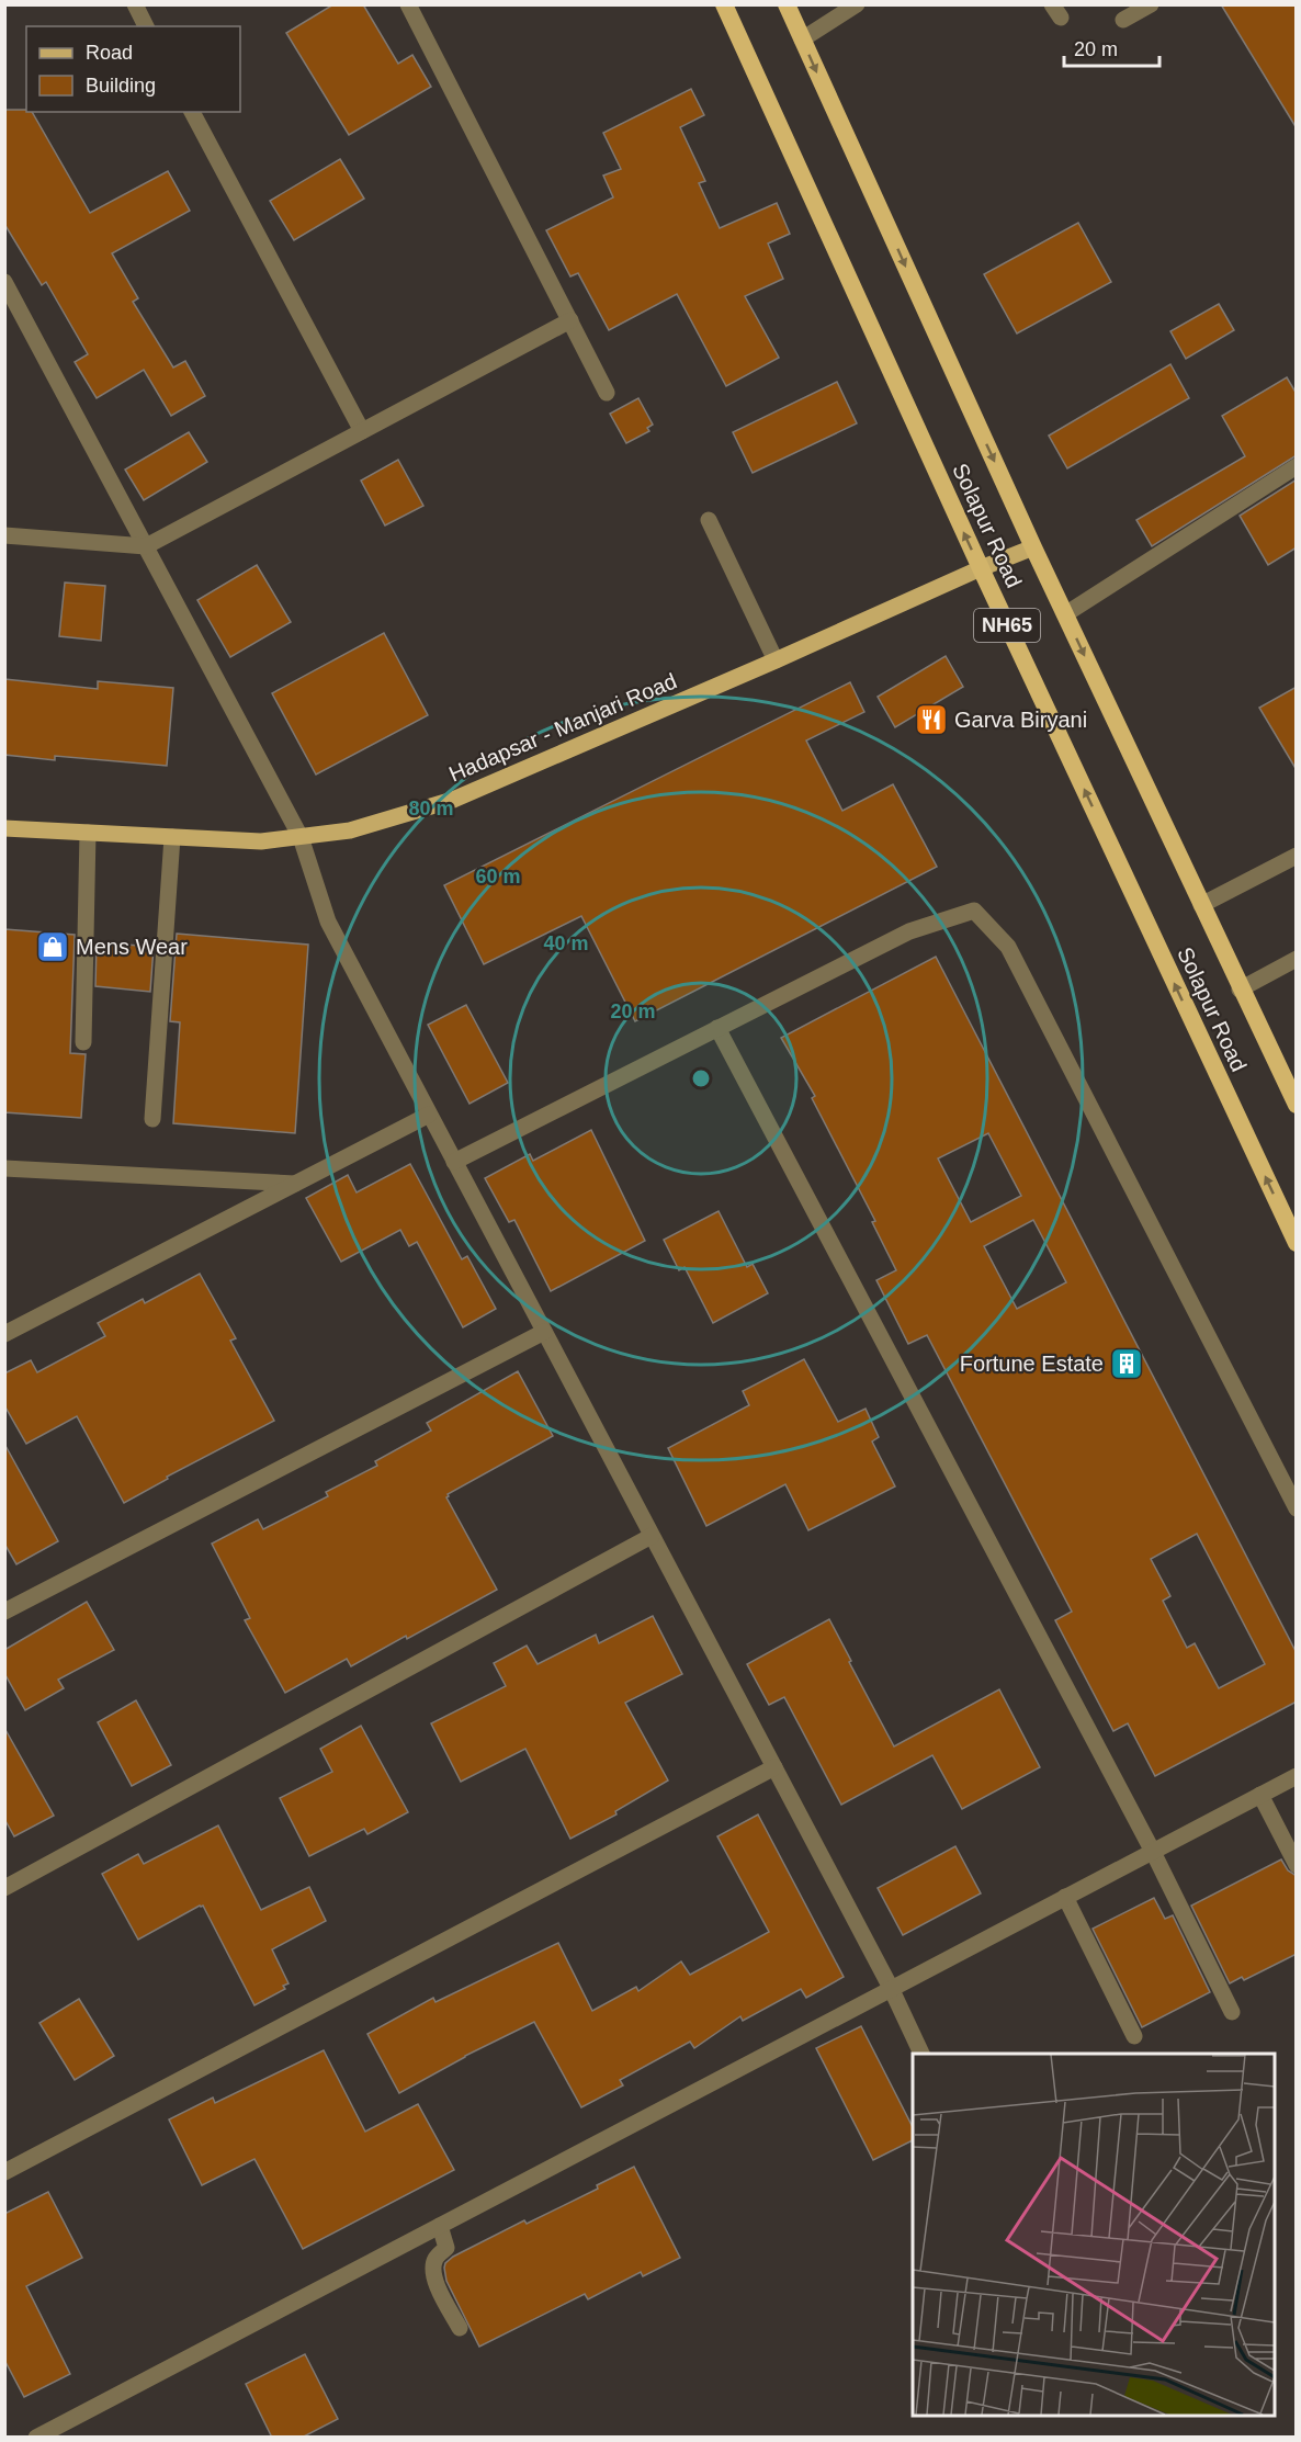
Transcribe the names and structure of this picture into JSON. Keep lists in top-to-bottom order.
{
  "streets": {
    "highway": ["Solapur Road", "NH65"],
    "main road": ["Hadapsar - Manjari Road"]
  },
  "crossings": [
    ["Solapur Road", "Hadapsar - Manjari Road"]
  ],
  "places": {
    "restaurant": ["Garva Biryani"],
    "shop": ["Mens Wear"],
    "building": ["Fortune Estate"]
  },
  "legend": ["Road", "Building"],
  "scale_bar": "20 m",
  "rings": [
    "80 m",
    "60 m",
    "40 m",
    "20 m"
  ]
}
